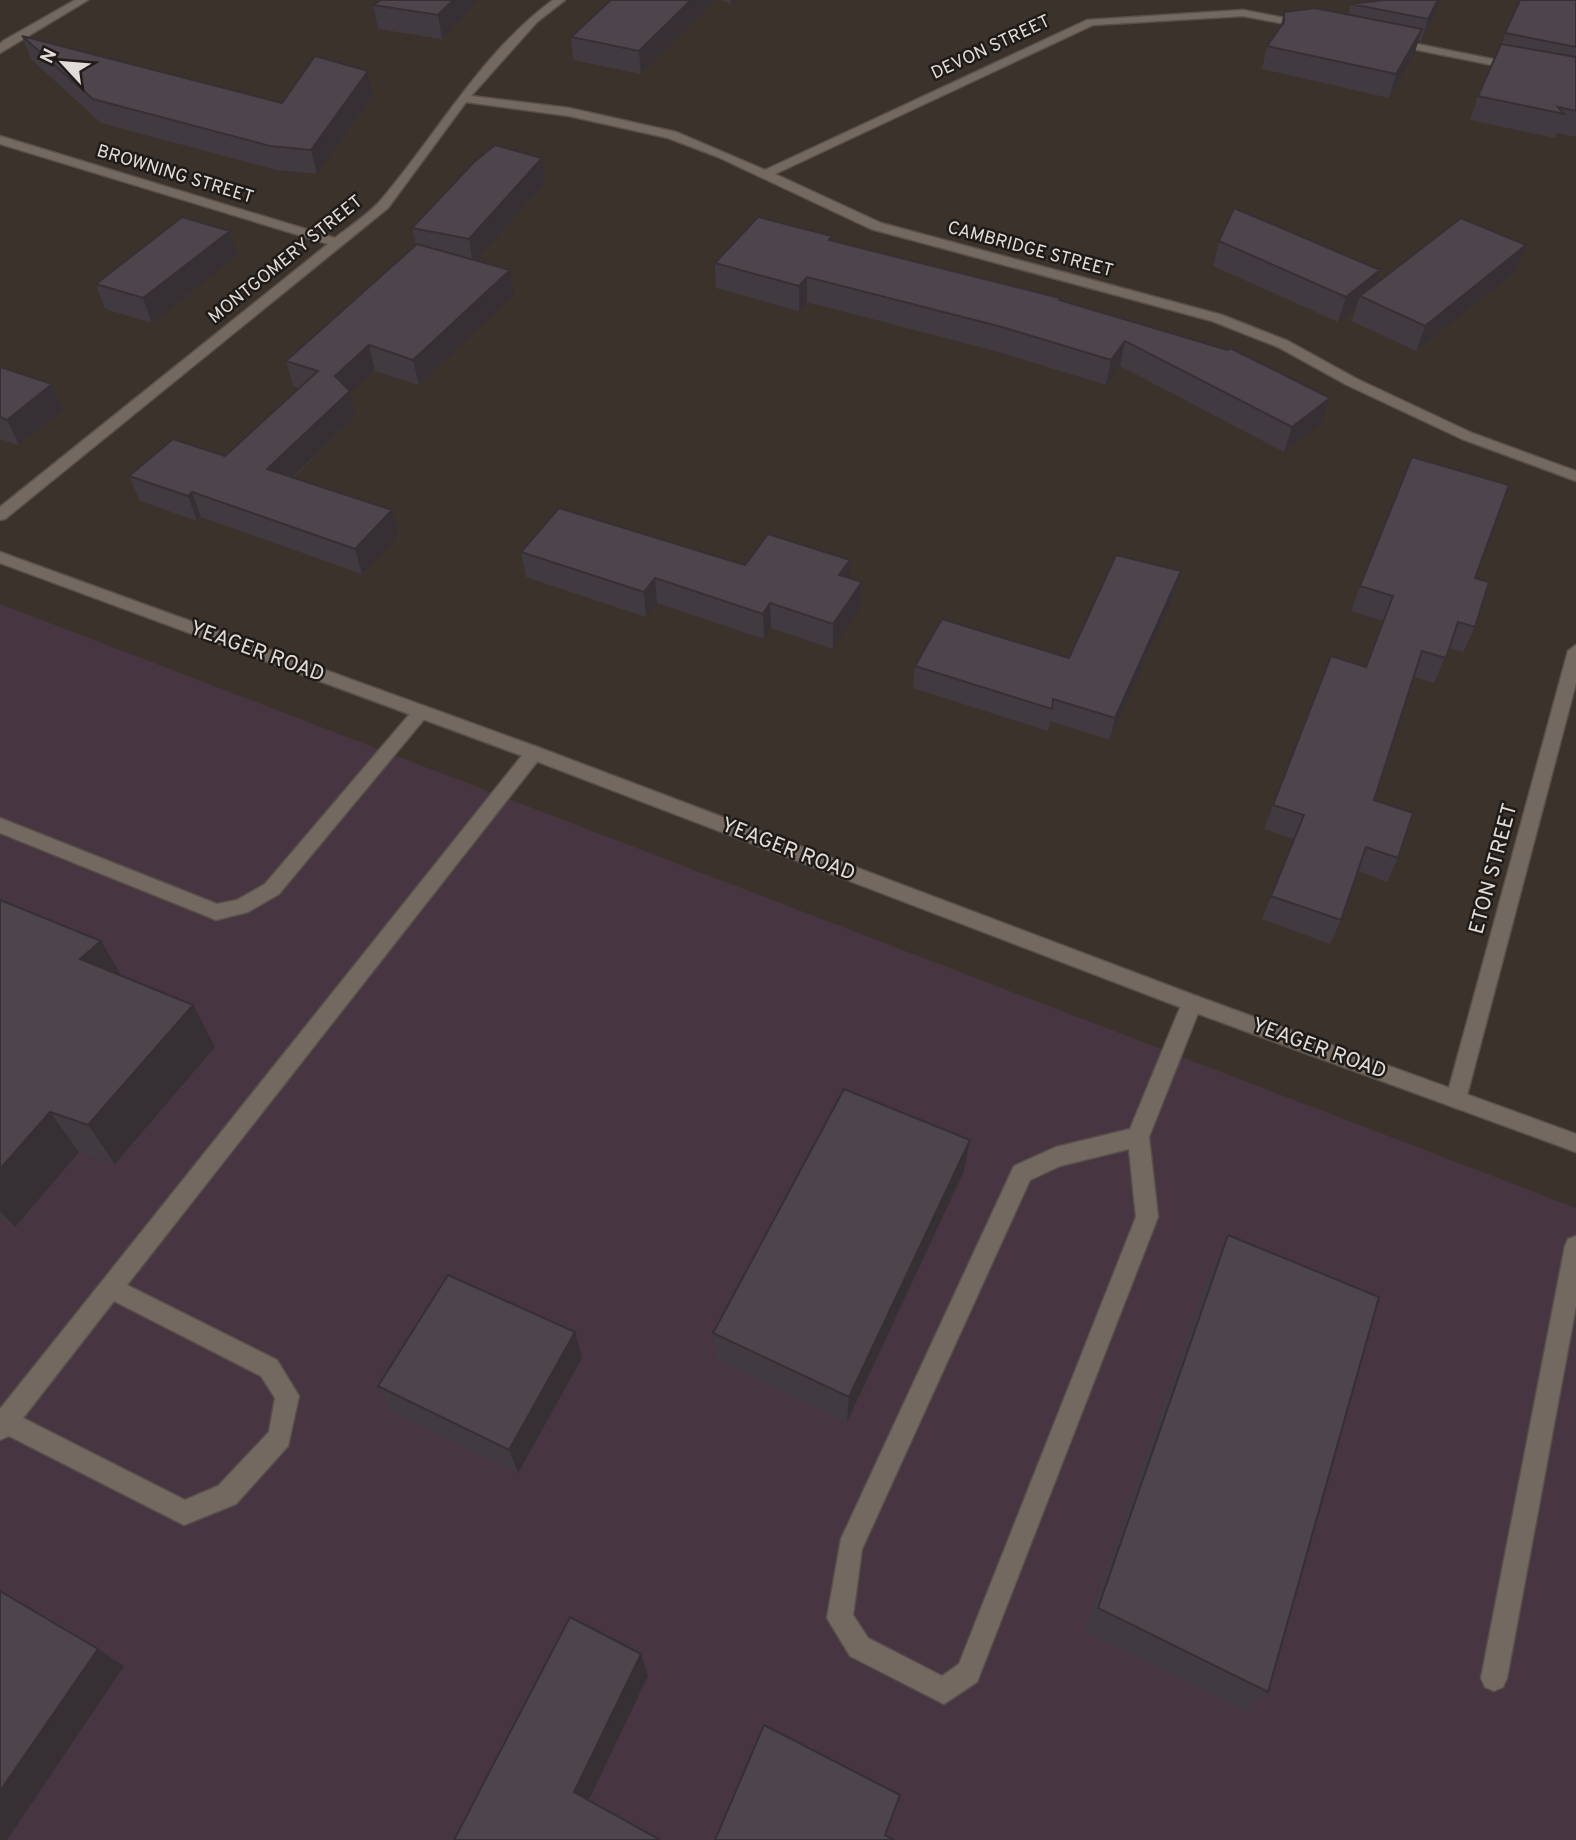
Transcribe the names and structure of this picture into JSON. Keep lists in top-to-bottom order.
{
  "streets": {
    "street": [
      "DEVON STREET",
      "BROWNING STREET",
      "CAMBRIDGE STREET",
      "MONTGOMERY STREET",
      "YEAGER ROAD",
      "ETON STREET"
    ]
  },
  "crossings": [
    ["DEVON STREET", "CAMBRIDGE STREET"],
    ["BROWNING STREET", "MONTGOMERY STREET"],
    ["CAMBRIDGE STREET", "MONTGOMERY STREET"],
    ["YEAGER ROAD", "ETON STREET"]
  ],
  "north": "top left"
}
